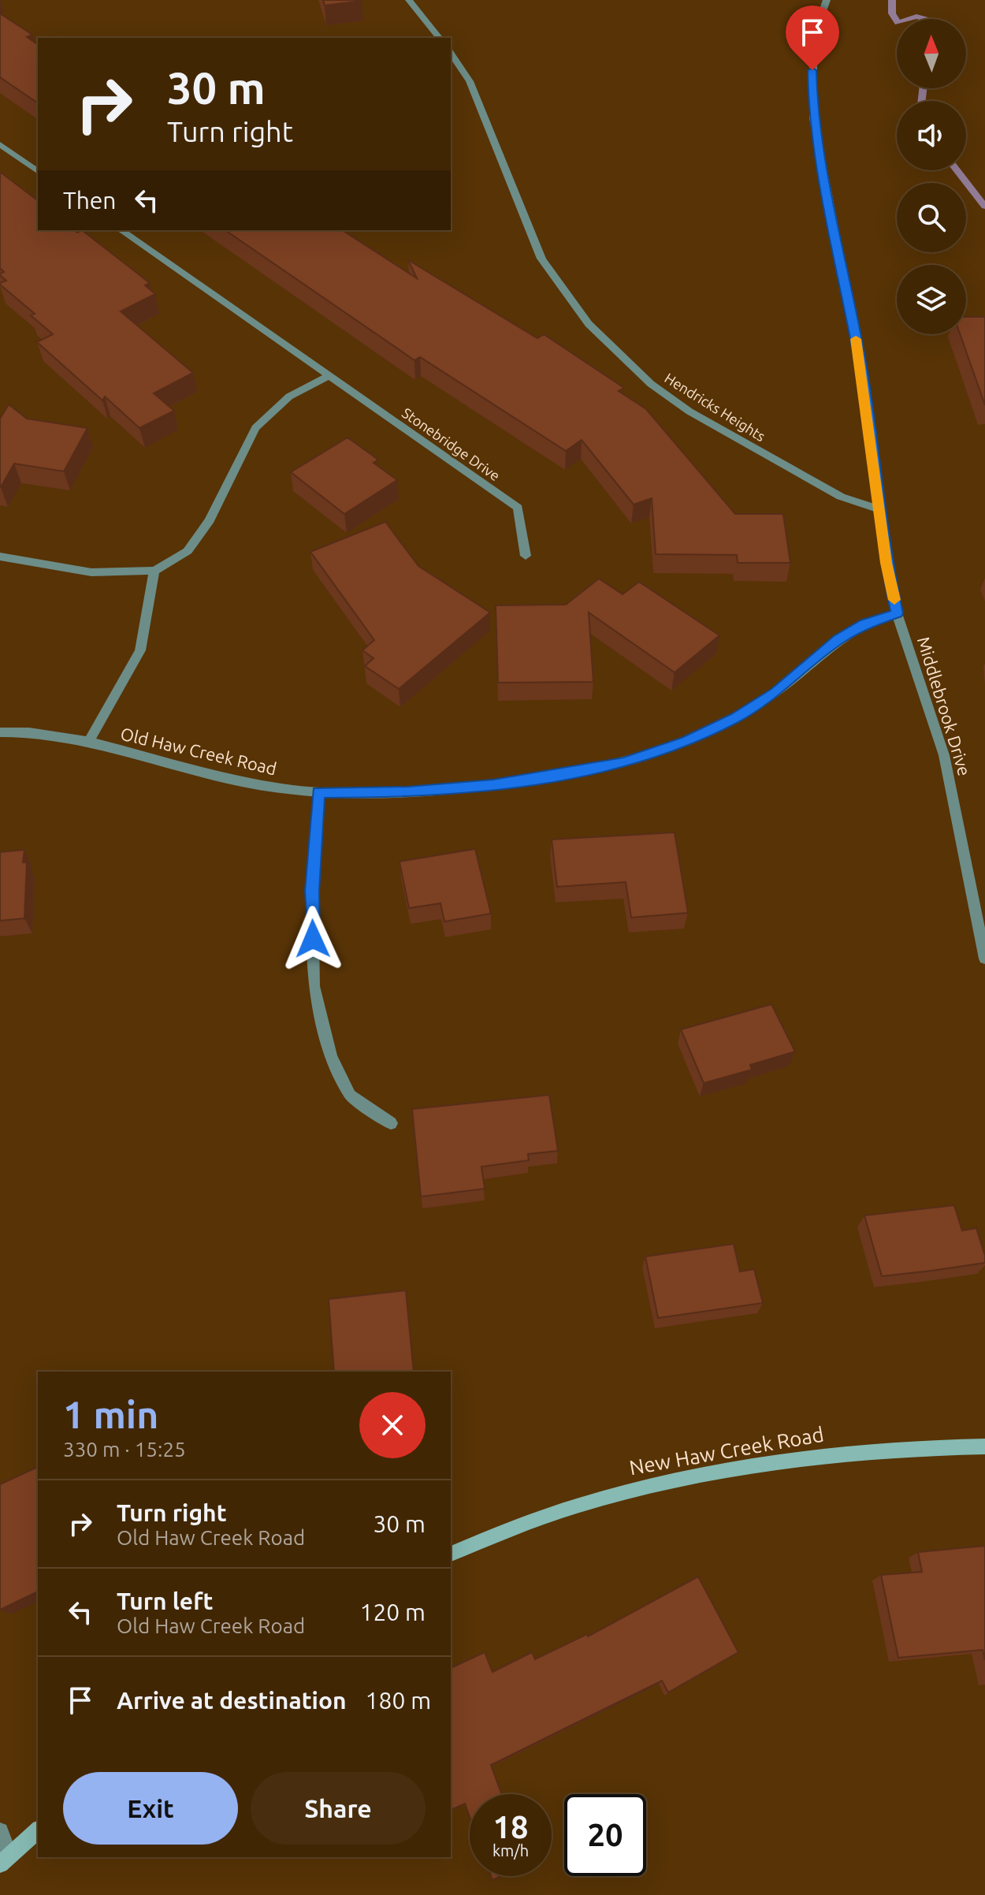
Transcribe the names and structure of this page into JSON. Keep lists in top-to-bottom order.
{
  "streets": {
    "street": [
      "Hendricks Heights",
      "Stonebridge Drive",
      "Middlebrook Drive",
      "Old Haw Creek Road",
      "New Haw Creek Road"
    ]
  },
  "crossings": [
    ["Middlebrook Drive", "Old Haw Creek Road"]
  ],
  "north": "top",
  "page": {
    "turn": ["30 m", "Turn right"],
    "then": "Then",
    "heading": ["1 min", "330 m · 15:25"],
    "list": [
      {
        "name": "Turn right",
        "note": "Old Haw Creek Road",
        "value": "30 m"
      },
      {
        "name": "Turn left",
        "note": "Old Haw Creek Road",
        "value": "120 m"
      },
      {
        "name": "Arrive at destination",
        "value": "180 m"
      }
    ],
    "buttons": ["Exit", "Share"],
    "speed": "18 km/h",
    "limit": "20"
  }
}
